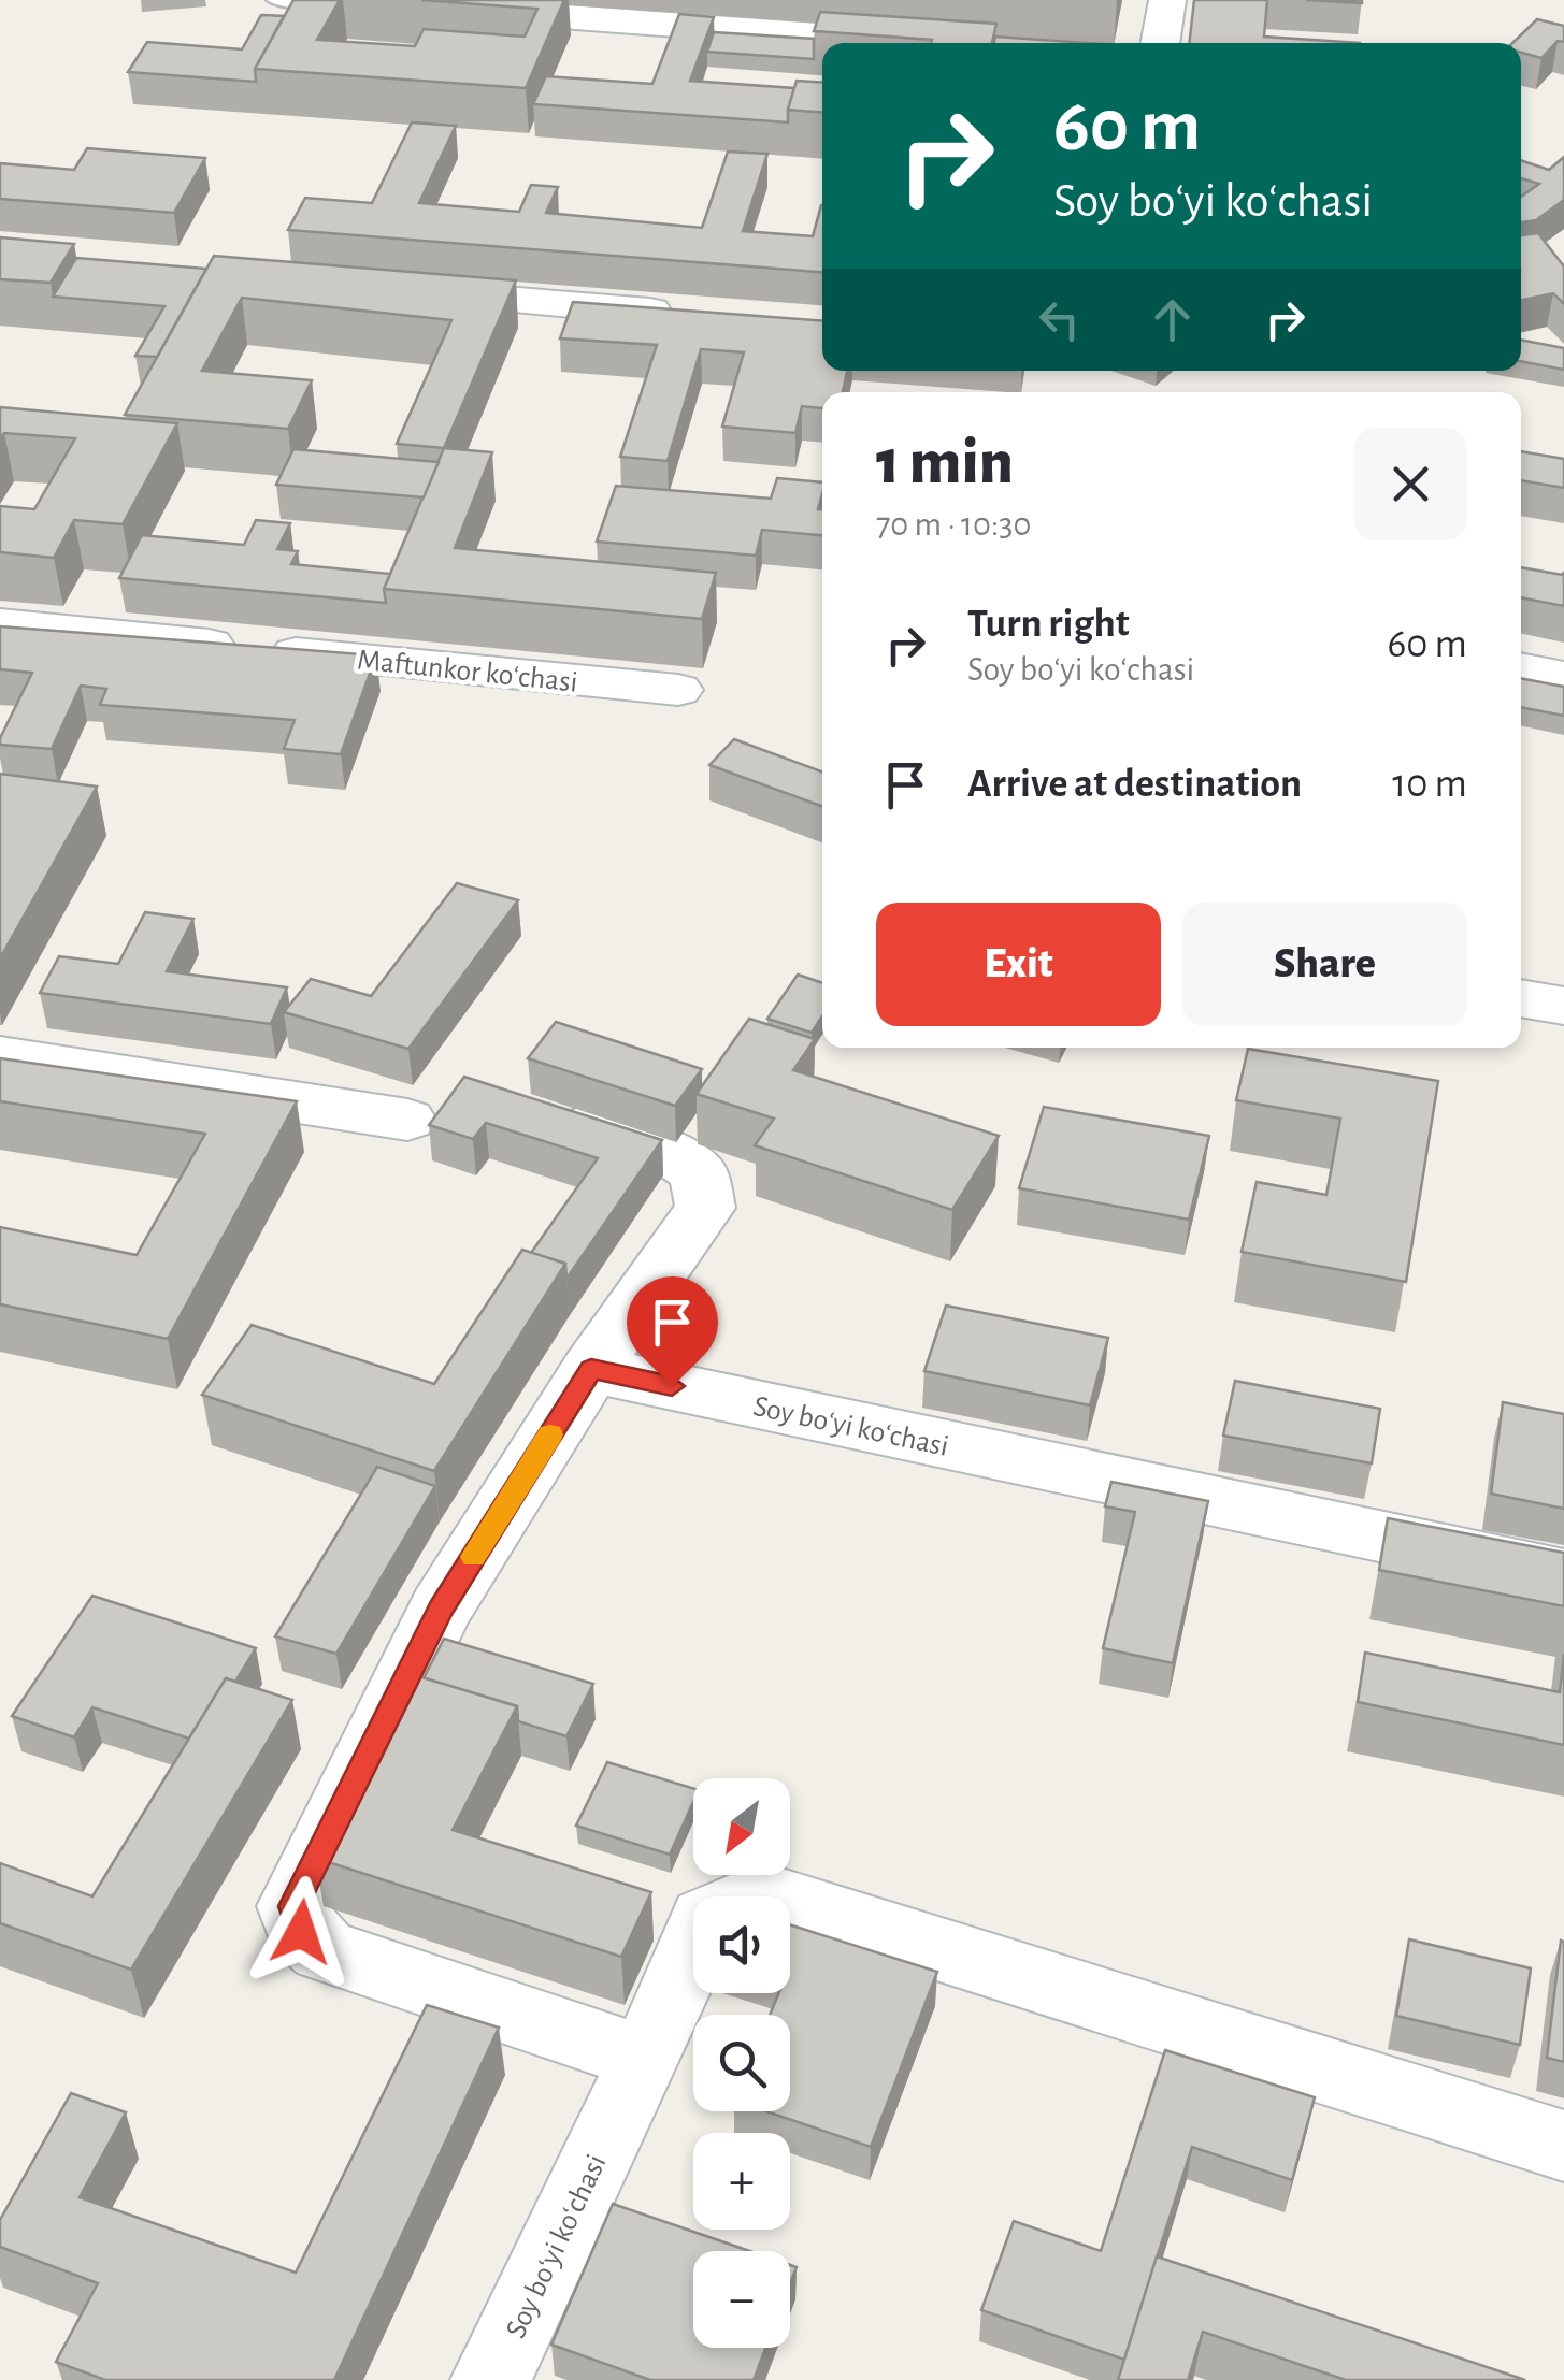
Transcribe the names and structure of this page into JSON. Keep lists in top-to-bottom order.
{
  "streets": {
    "street": ["Maftunkor koʻchasi", "Soy boʻyi koʻchasi"]
  },
  "north": "bottom left",
  "page": {
    "turn": ["60 m", "Soy boʻyi koʻchasi"],
    "heading": ["1 min", "70 m · 10:30"],
    "list": [
      {
        "name": "Turn right",
        "note": "Soy boʻyi koʻchasi",
        "value": "60 m"
      },
      {
        "name": "Arrive at destination",
        "value": "10 m"
      }
    ],
    "buttons": ["Exit", "Share"],
    "map_buttons": ["+", "−"]
  }
}
